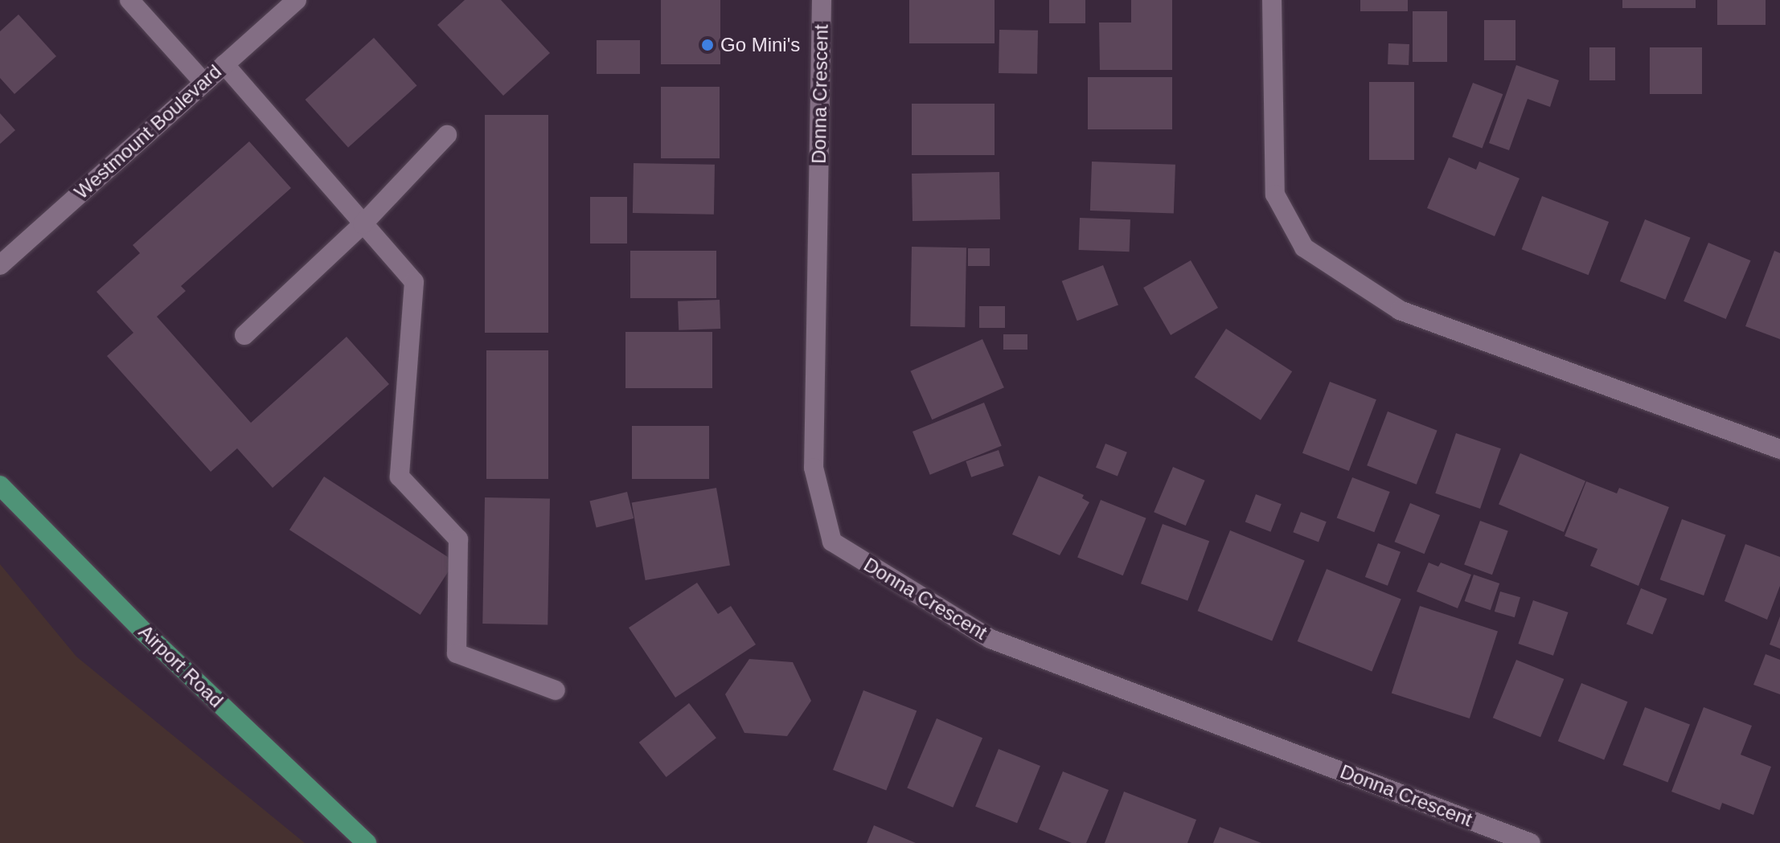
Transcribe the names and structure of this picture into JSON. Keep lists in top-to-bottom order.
{
  "streets": {
    "main road": ["Airport Road"],
    "street": ["Donna Crescent", "Westmount Boulevard"]
  },
  "places": ["Go Mini's"]
}
